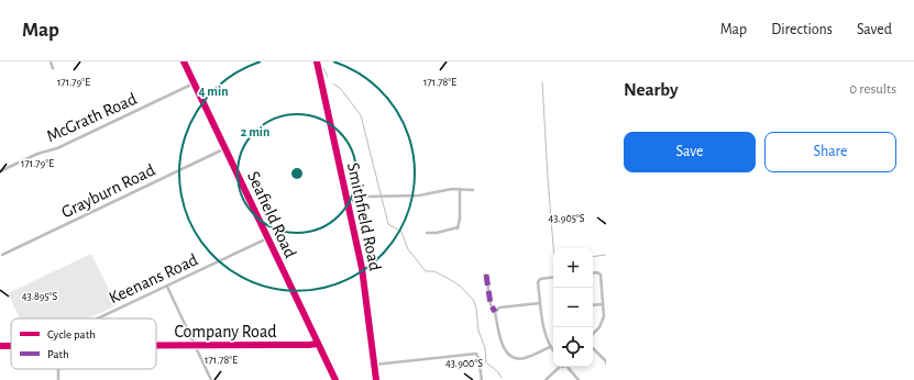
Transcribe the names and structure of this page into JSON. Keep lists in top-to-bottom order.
{
  "streets": {
    "street": [
      "McGrath Road",
      "Grayburn Road",
      "Seafield Road",
      "Smithfield Road",
      "Keenans Road",
      "Company Road"
    ]
  },
  "crossings": [
    ["McGrath Road", "Seafield Road"],
    ["Grayburn Road", "Seafield Road"],
    ["Seafield Road", "Keenans Road"],
    ["Seafield Road", "Company Road"]
  ],
  "legend": ["Cycle path", "Path"],
  "page": {
    "header": "Map",
    "nav": ["Map", "Directions", "Saved"],
    "heading": ["Nearby", "0 results"],
    "buttons": ["Save", "Share"],
    "map_buttons": ["+", "−"]
  },
  "coordinates": [
    "171.79°E",
    "171.78°E",
    "43.905°S",
    "43.895°S",
    "43.900°S"
  ],
  "rings": ["4 min", "2 min"]
}
